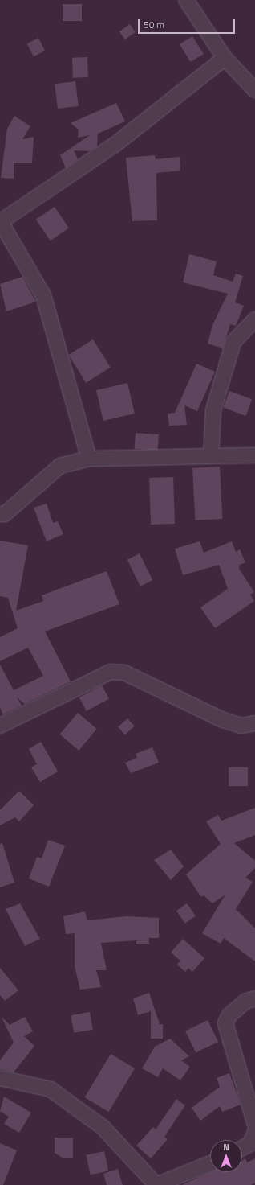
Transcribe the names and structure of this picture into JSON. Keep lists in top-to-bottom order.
{
  "scale_bar": "50 m",
  "north": "top"
}
